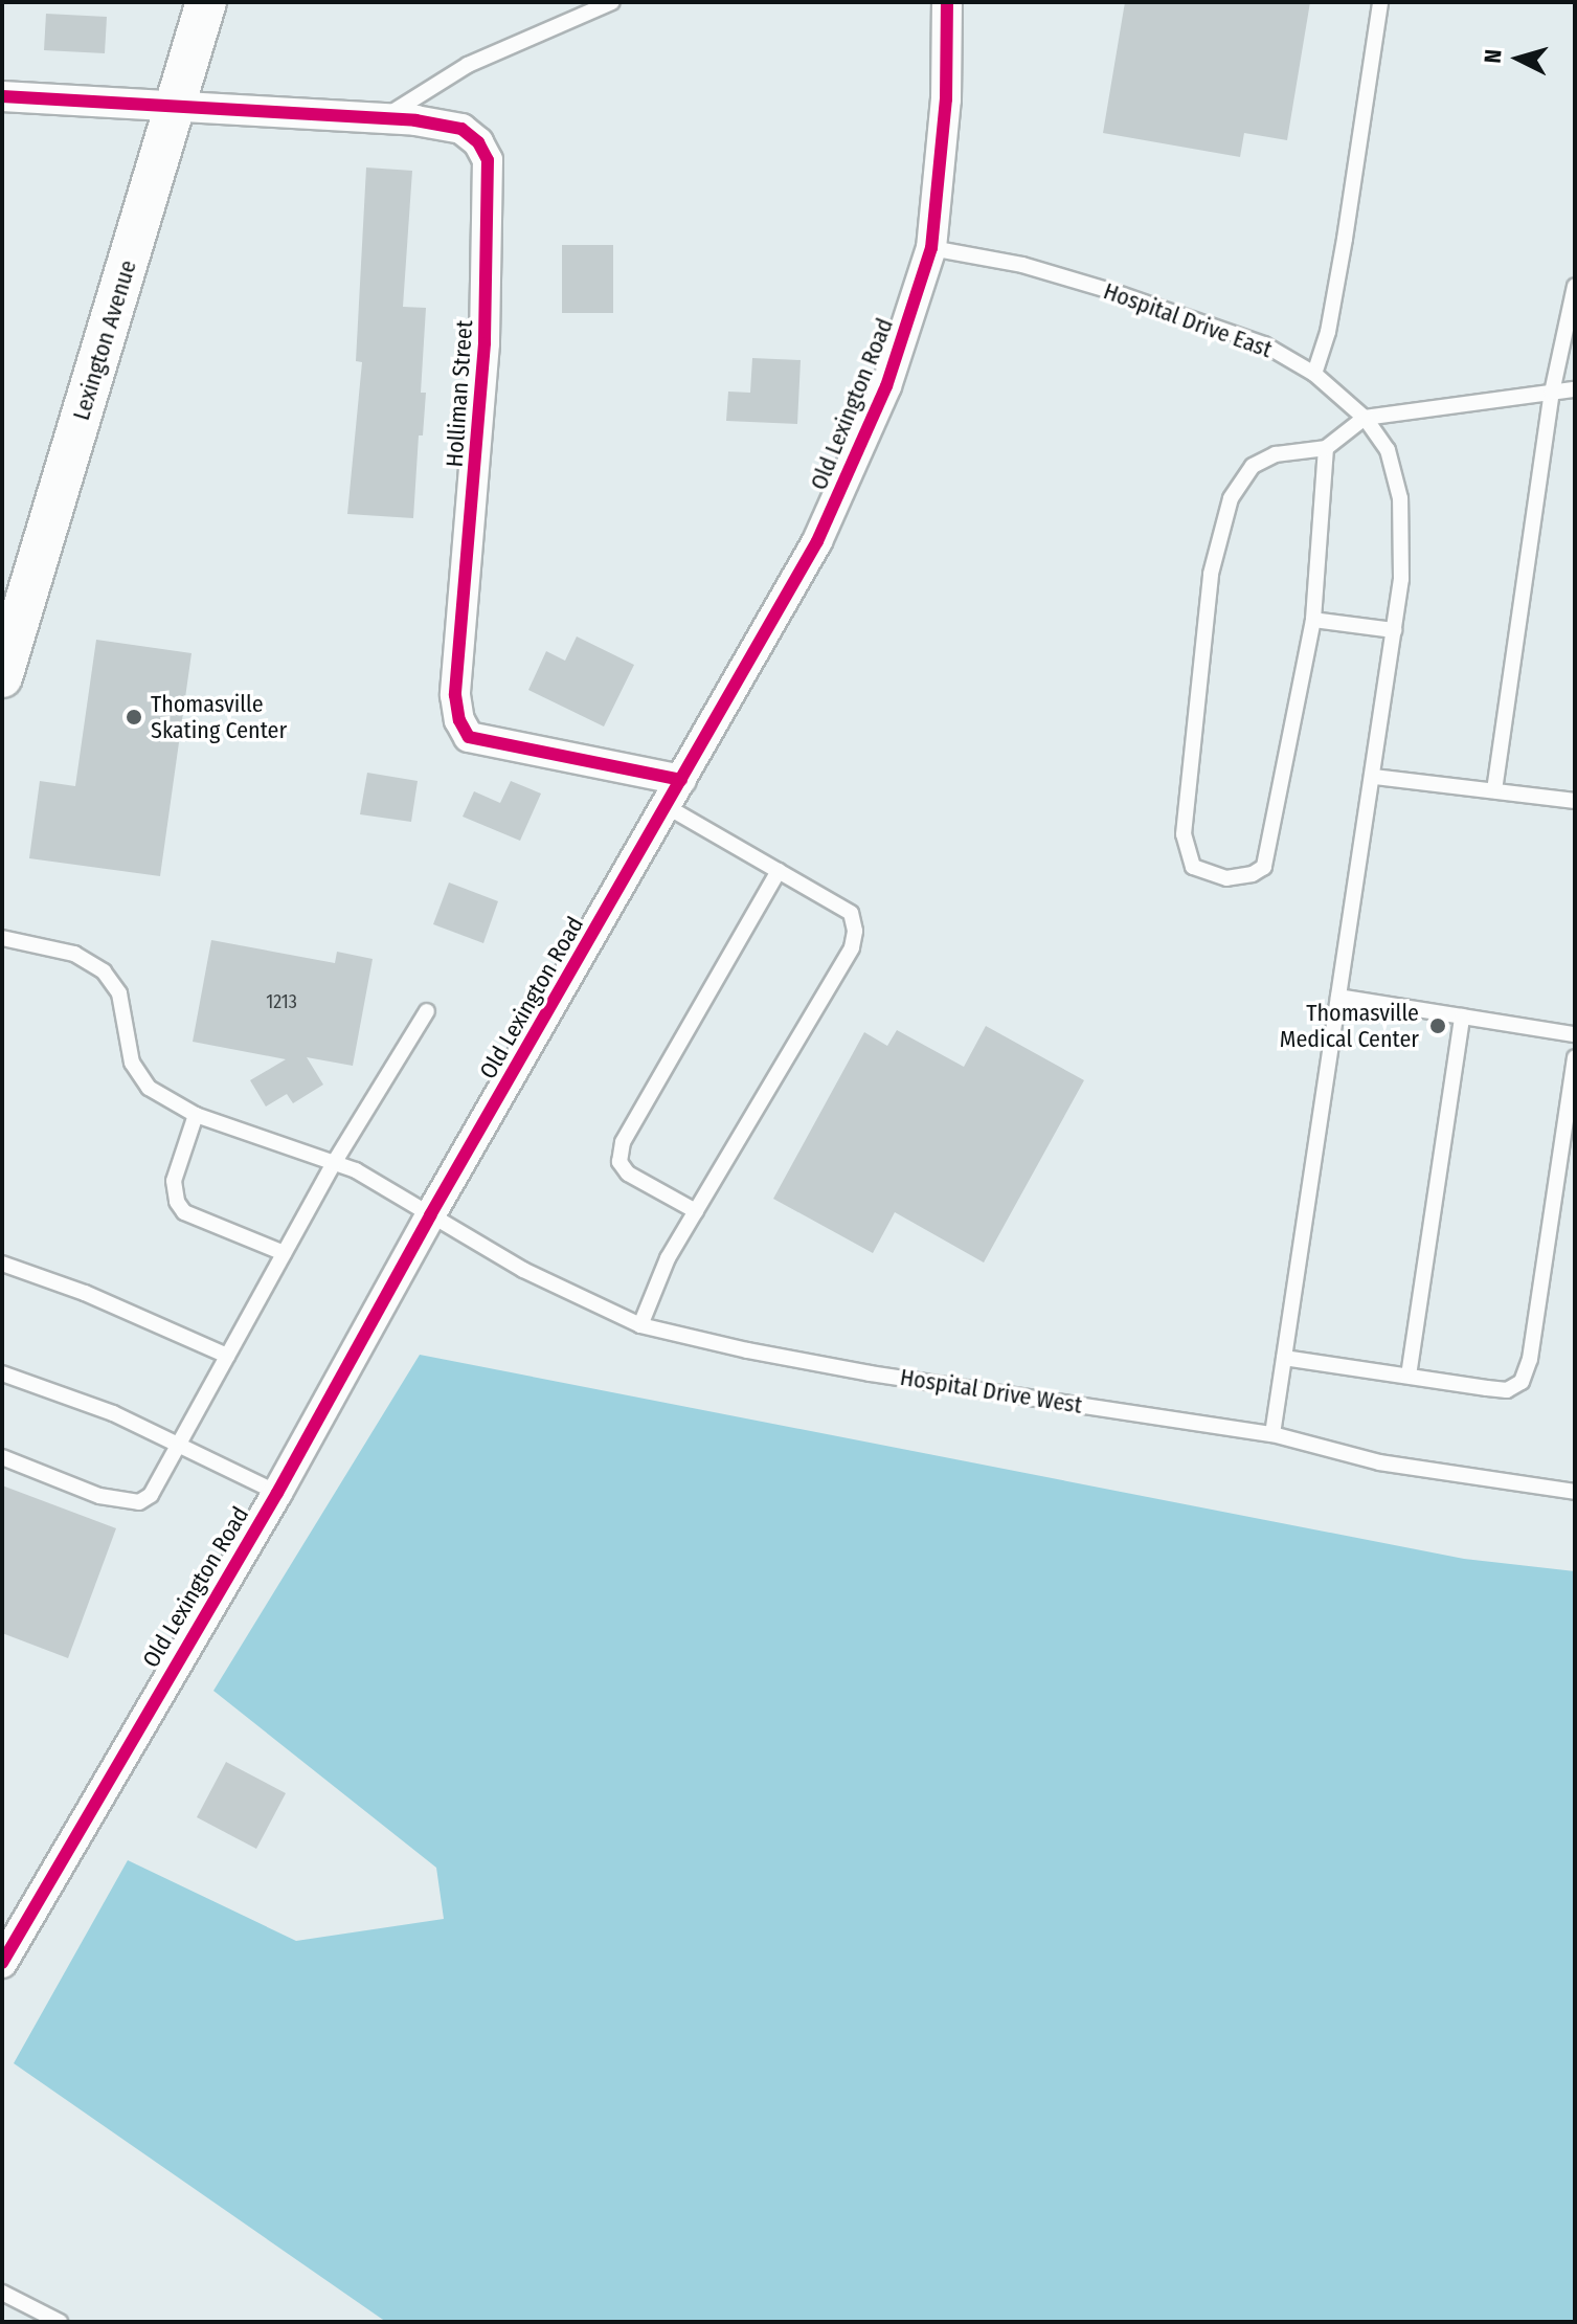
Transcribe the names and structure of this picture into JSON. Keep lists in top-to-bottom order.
{
  "streets": {
    "main road": ["Lexington Avenue"],
    "street": ["Holliman Street", "Old Lexington Road"],
    "lane": ["Hospital Drive East", "Hospital Drive West"]
  },
  "crossings": [
    ["Hospital Drive East", "Old Lexington Road"],
    ["Hospital Drive East", "Hospital Drive West"],
    ["Lexington Avenue", "Holliman Street"],
    ["Holliman Street", "Old Lexington Road"],
    ["Old Lexington Road", "Hospital Drive West"]
  ],
  "places": ["Thomasville Skating Center", "Thomasville Medical Center"],
  "house_numbers": ["1213"],
  "north": "left"
}
